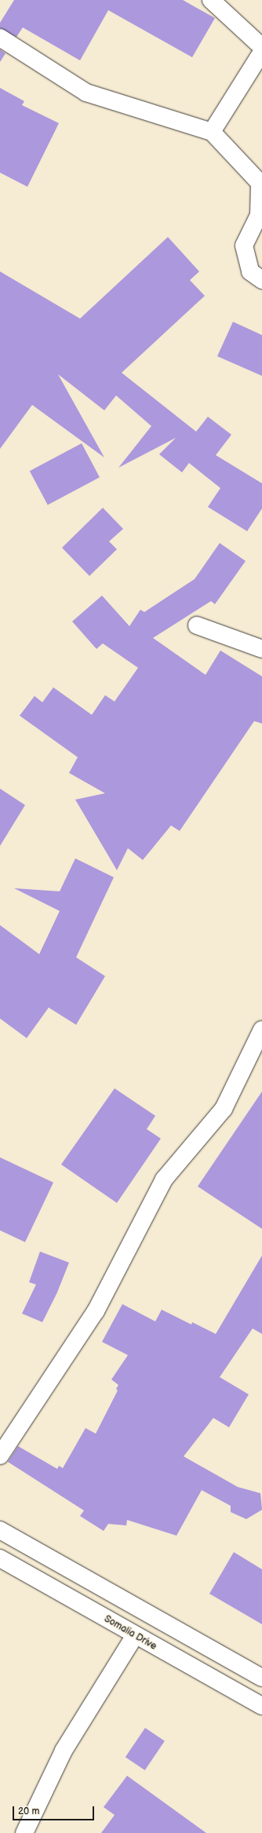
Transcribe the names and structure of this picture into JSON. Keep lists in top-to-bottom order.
{
  "streets": {
    "street": ["Somalia Drive"]
  },
  "scale_bar": "20 m"
}
